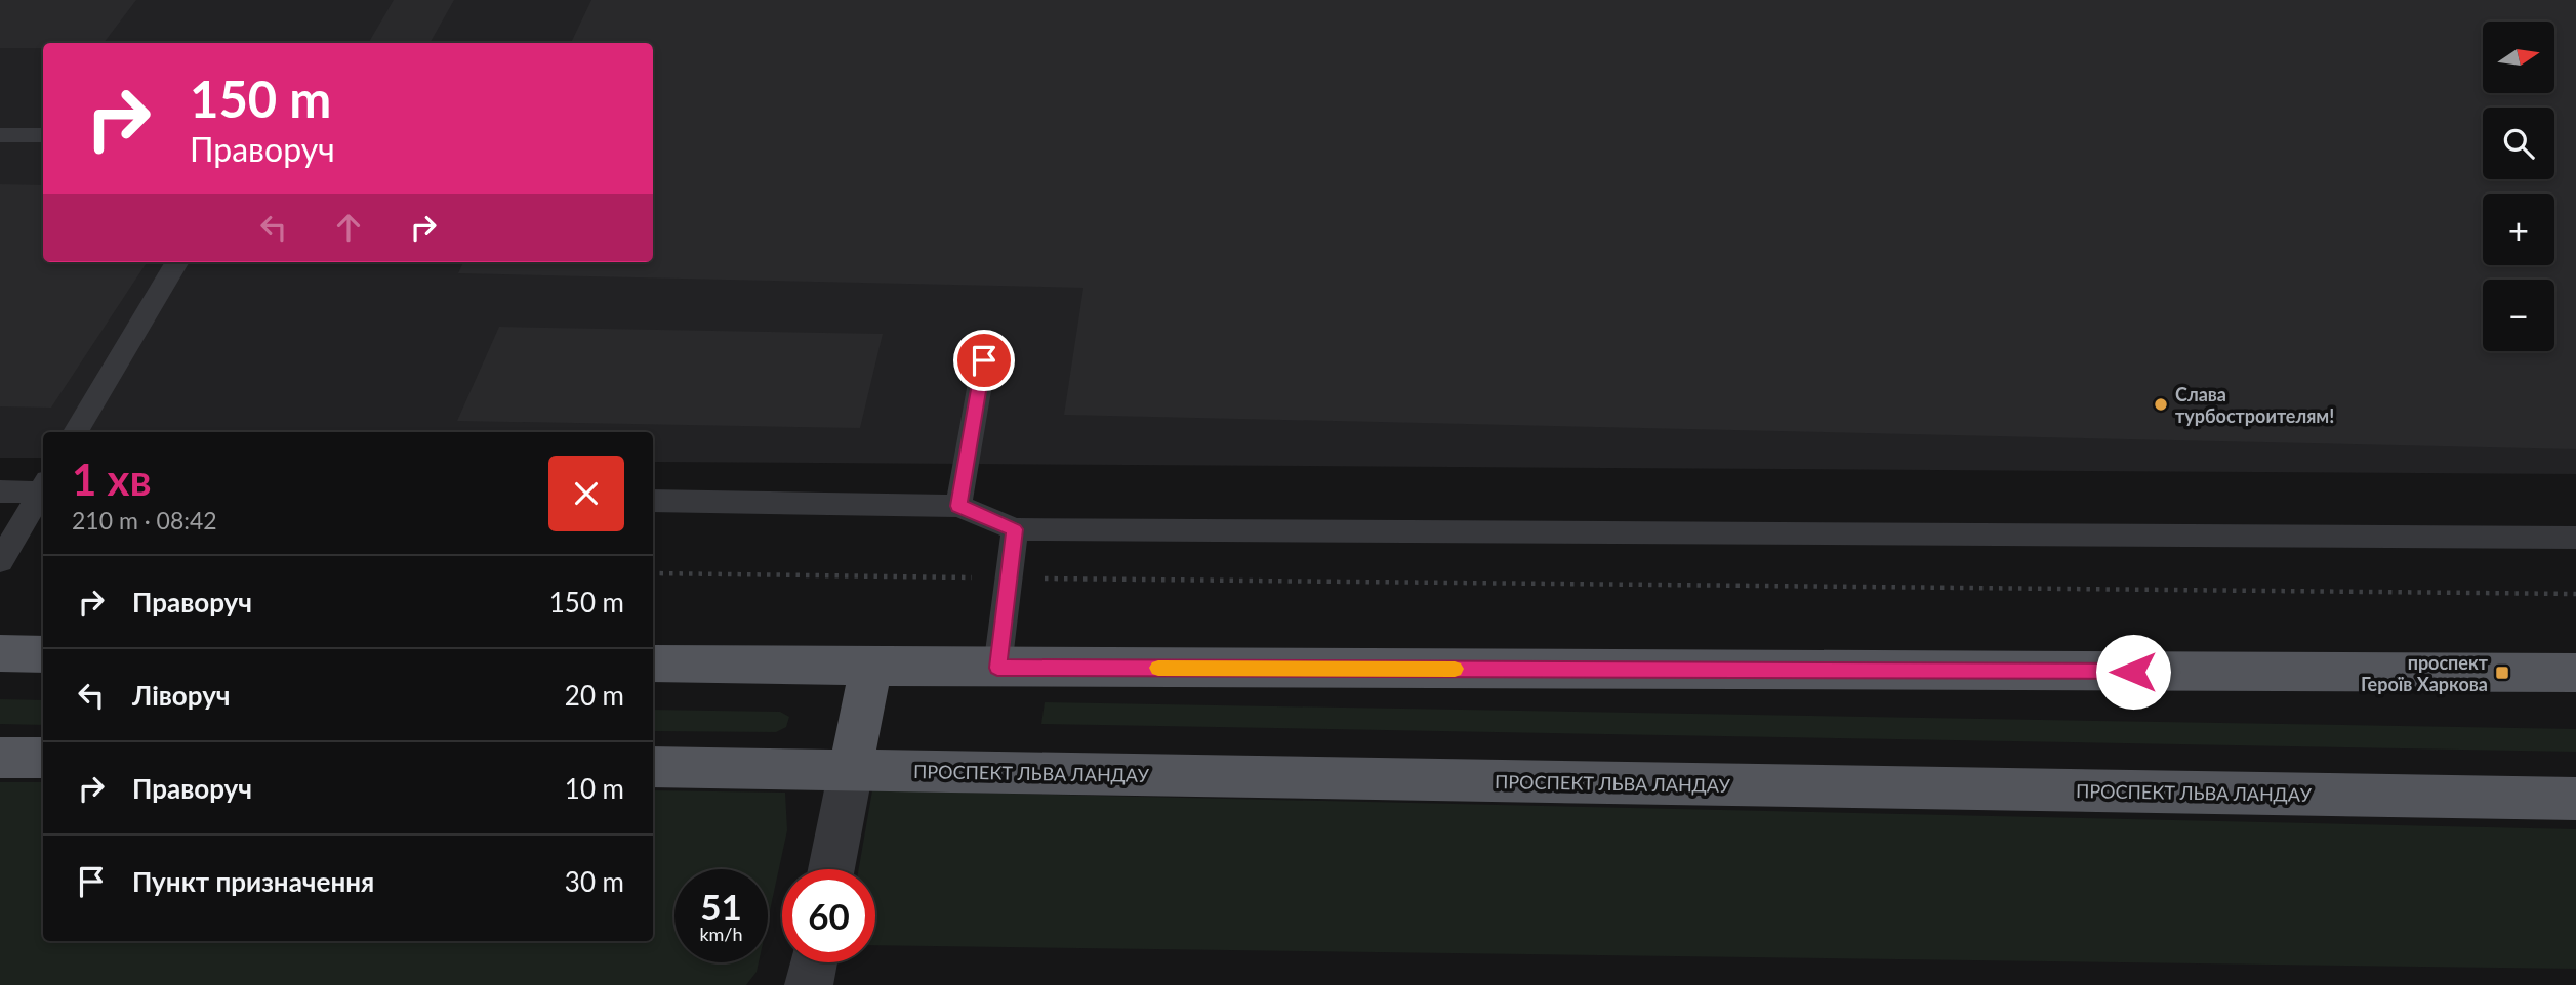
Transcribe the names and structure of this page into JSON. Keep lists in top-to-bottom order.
{
  "streets": {
    "main road": ["ПРОСПЕКТ ЛЬВА ЛАНДАУ"]
  },
  "places": {
    "other": ["Слава турбостроителям!"],
    "transit": ["проспект Героїв Харкова"]
  },
  "north": "right",
  "page": {
    "map_buttons": ["+", "−"],
    "turn": ["150 m", "Праворуч"],
    "heading": ["1 хв", "210 m · 08:42"],
    "list": [
      {
        "name": "Праворуч",
        "value": "150 m"
      },
      {
        "name": "Ліворуч",
        "value": "20 m"
      },
      {
        "name": "Праворуч",
        "value": "10 m"
      },
      {
        "name": "Пункт призначення",
        "value": "30 m"
      }
    ],
    "speed": "51 km/h",
    "limit": "60"
  }
}
